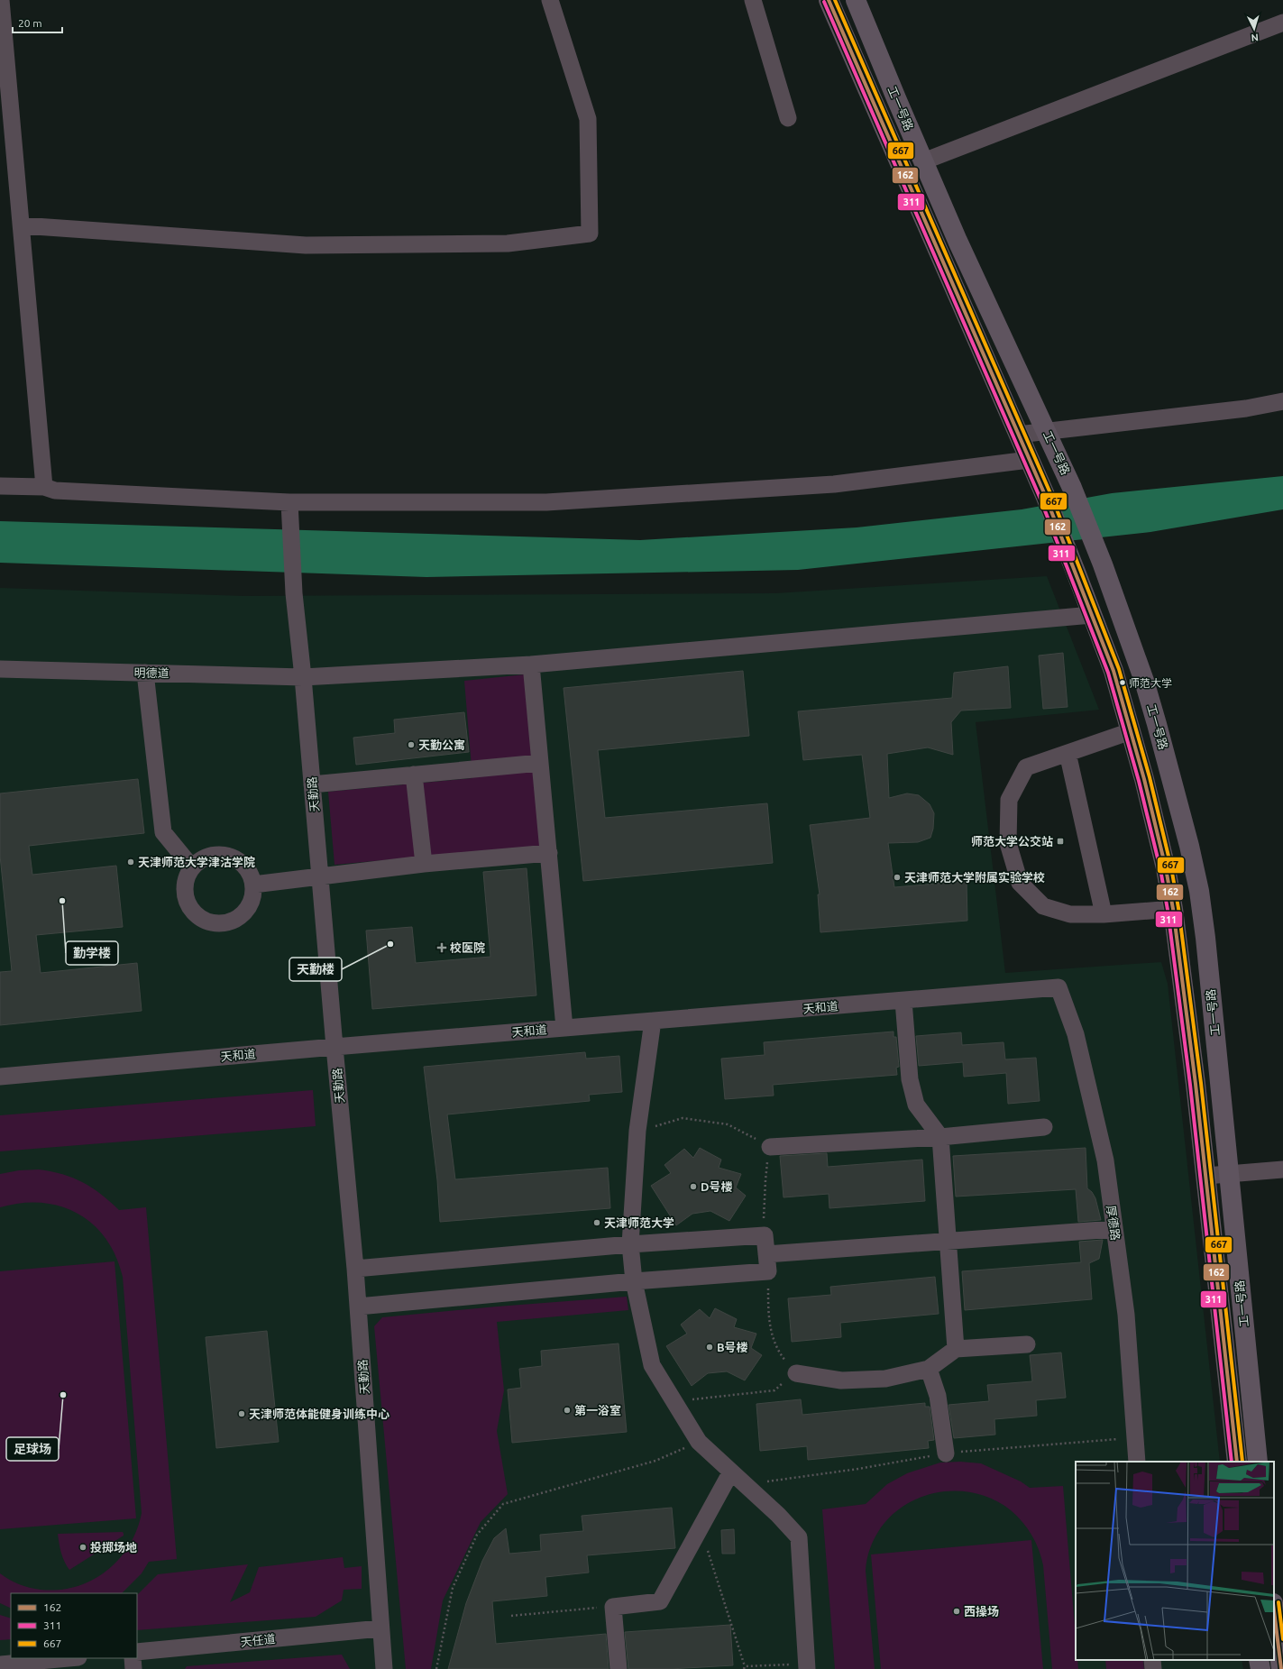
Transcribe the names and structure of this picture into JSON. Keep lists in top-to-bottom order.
{
  "streets": {
    "main road": ["工一号路"],
    "street": [
      "明德道",
      "天勤路",
      "天和道",
      "厚德路",
      "天任道"
    ]
  },
  "crossings": [
    ["工一号路", "明德道"],
    ["明德道", "天勤路"],
    ["天勤路", "天和道"],
    ["天勤路", "天任道"],
    ["天和道", "厚德路"]
  ],
  "places": {
    "other": [
      "师范大学",
      "天勤公寓",
      "天津师范大学津沽学院",
      "天津师范大学附属实验学校",
      "勤学楼",
      "天勤楼",
      "D号楼",
      "天津师范大学",
      "B号楼",
      "足球场",
      "第一浴室",
      "天津师范体能健身训练中心",
      "投掷场地",
      "西操场"
    ],
    "transit": ["师范大学公交站"],
    "health": ["校医院"]
  },
  "lines": ["transit line 162", "transit line 667", "transit line 311"],
  "legend": ["162", "311", "667"],
  "scale_bar": "20 m",
  "north": "bottom"
}
